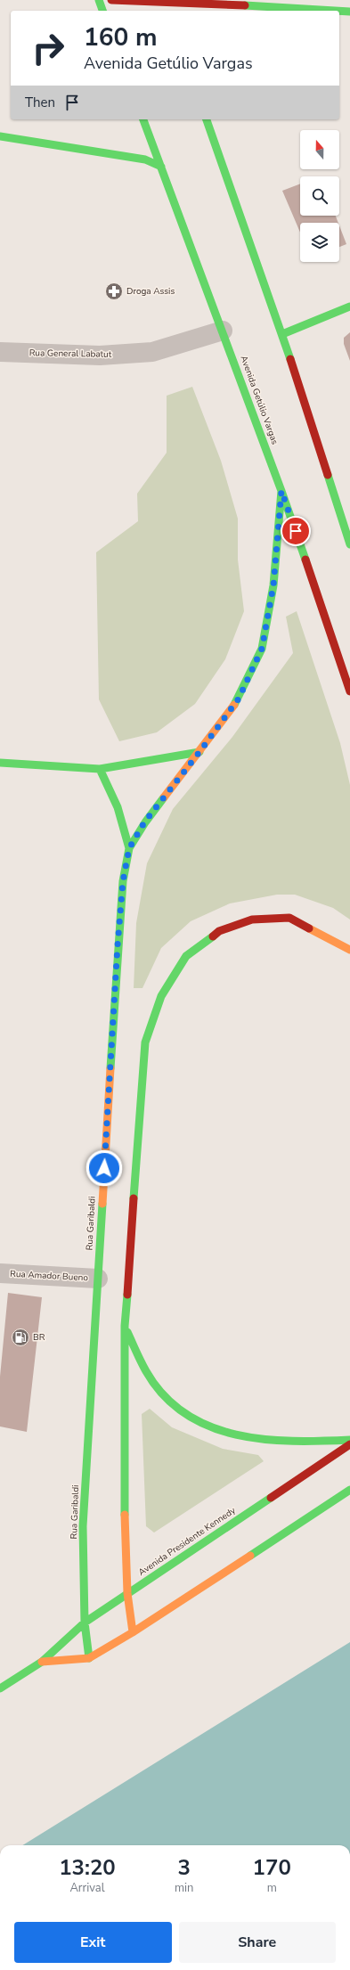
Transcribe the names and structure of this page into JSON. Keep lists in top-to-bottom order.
{
  "streets": {
    "main road": ["Avenida Getúlio Vargas", "Rua Garibaldi", "Avenida Presidente Kennedy"],
    "street": ["Rua General Labatut", "Rua Amador Bueno"]
  },
  "crossings": [
    ["Rua General Labatut", "Avenida Getúlio Vargas"],
    ["Avenida Getúlio Vargas", "Rua Garibaldi"],
    ["Rua Garibaldi", "Rua Amador Bueno"],
    ["Rua Garibaldi", "Avenida Presidente Kennedy"]
  ],
  "places": {
    "pharmacy": ["Droga Assis"],
    "fuel station": ["BR"]
  },
  "north": "top",
  "page": {
    "turn": ["160 m", "Avenida Getúlio Vargas"],
    "then": "Then",
    "eta": [
      "13:20",
      "Arrival",
      "3",
      "min",
      "170",
      "m"
    ],
    "buttons": ["Exit", "Share"]
  }
}
